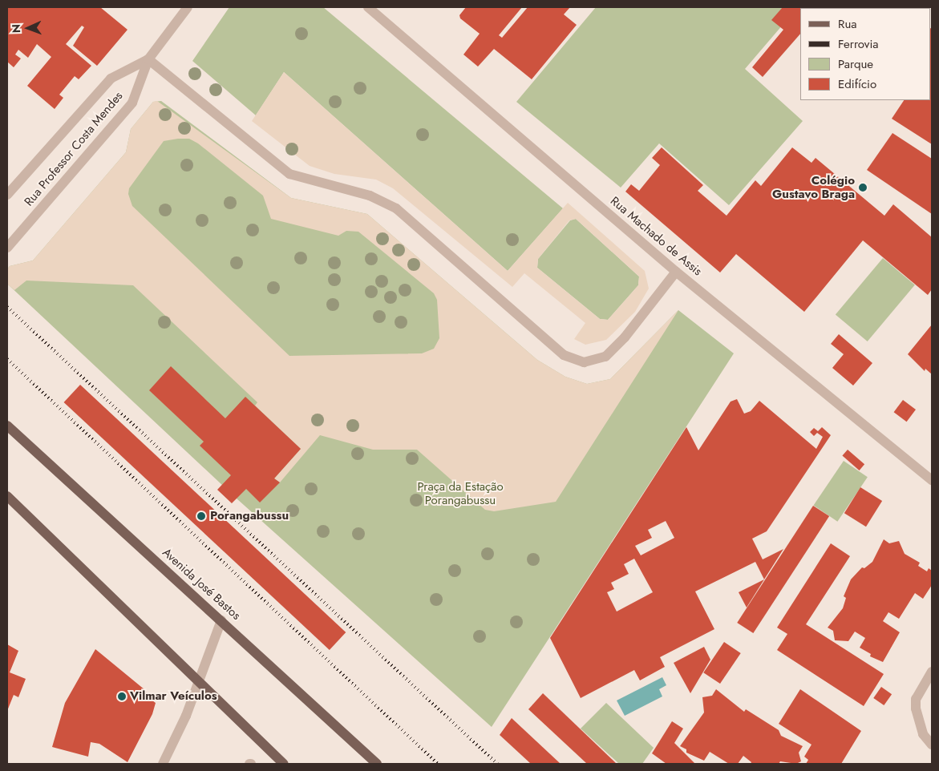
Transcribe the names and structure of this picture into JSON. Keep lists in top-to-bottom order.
{
  "streets": {
    "main road": ["Avenida José Bastos"],
    "street": ["Rua Professor Costa Mendes", "Rua Machado de Assis"]
  },
  "parks": ["Praça da Estação Porangabussu"],
  "places": ["Colégio Gustavo Braga", "Porangabussu", "Vilmar Veículos"],
  "legend": [
    "Rua",
    "Ferrovia",
    "Parque",
    "Edifício"
  ],
  "north": "left"
}
